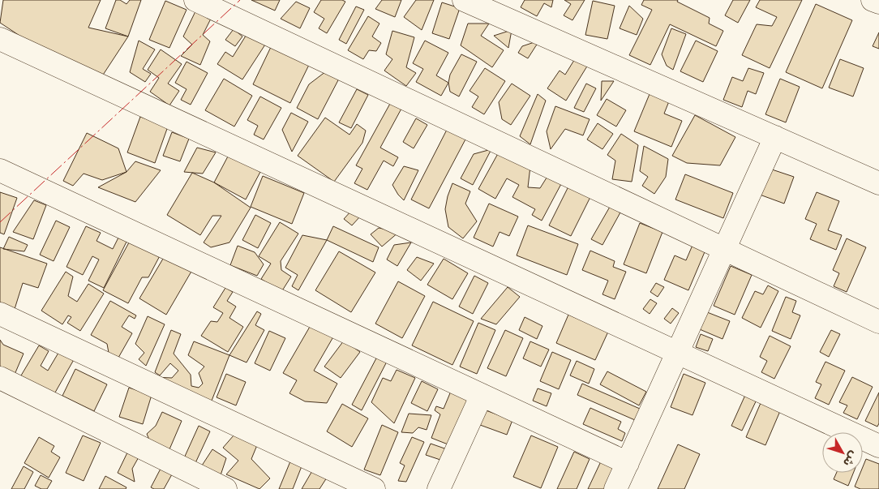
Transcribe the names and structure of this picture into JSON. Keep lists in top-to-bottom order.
{
  "north": "bottom right"
}
